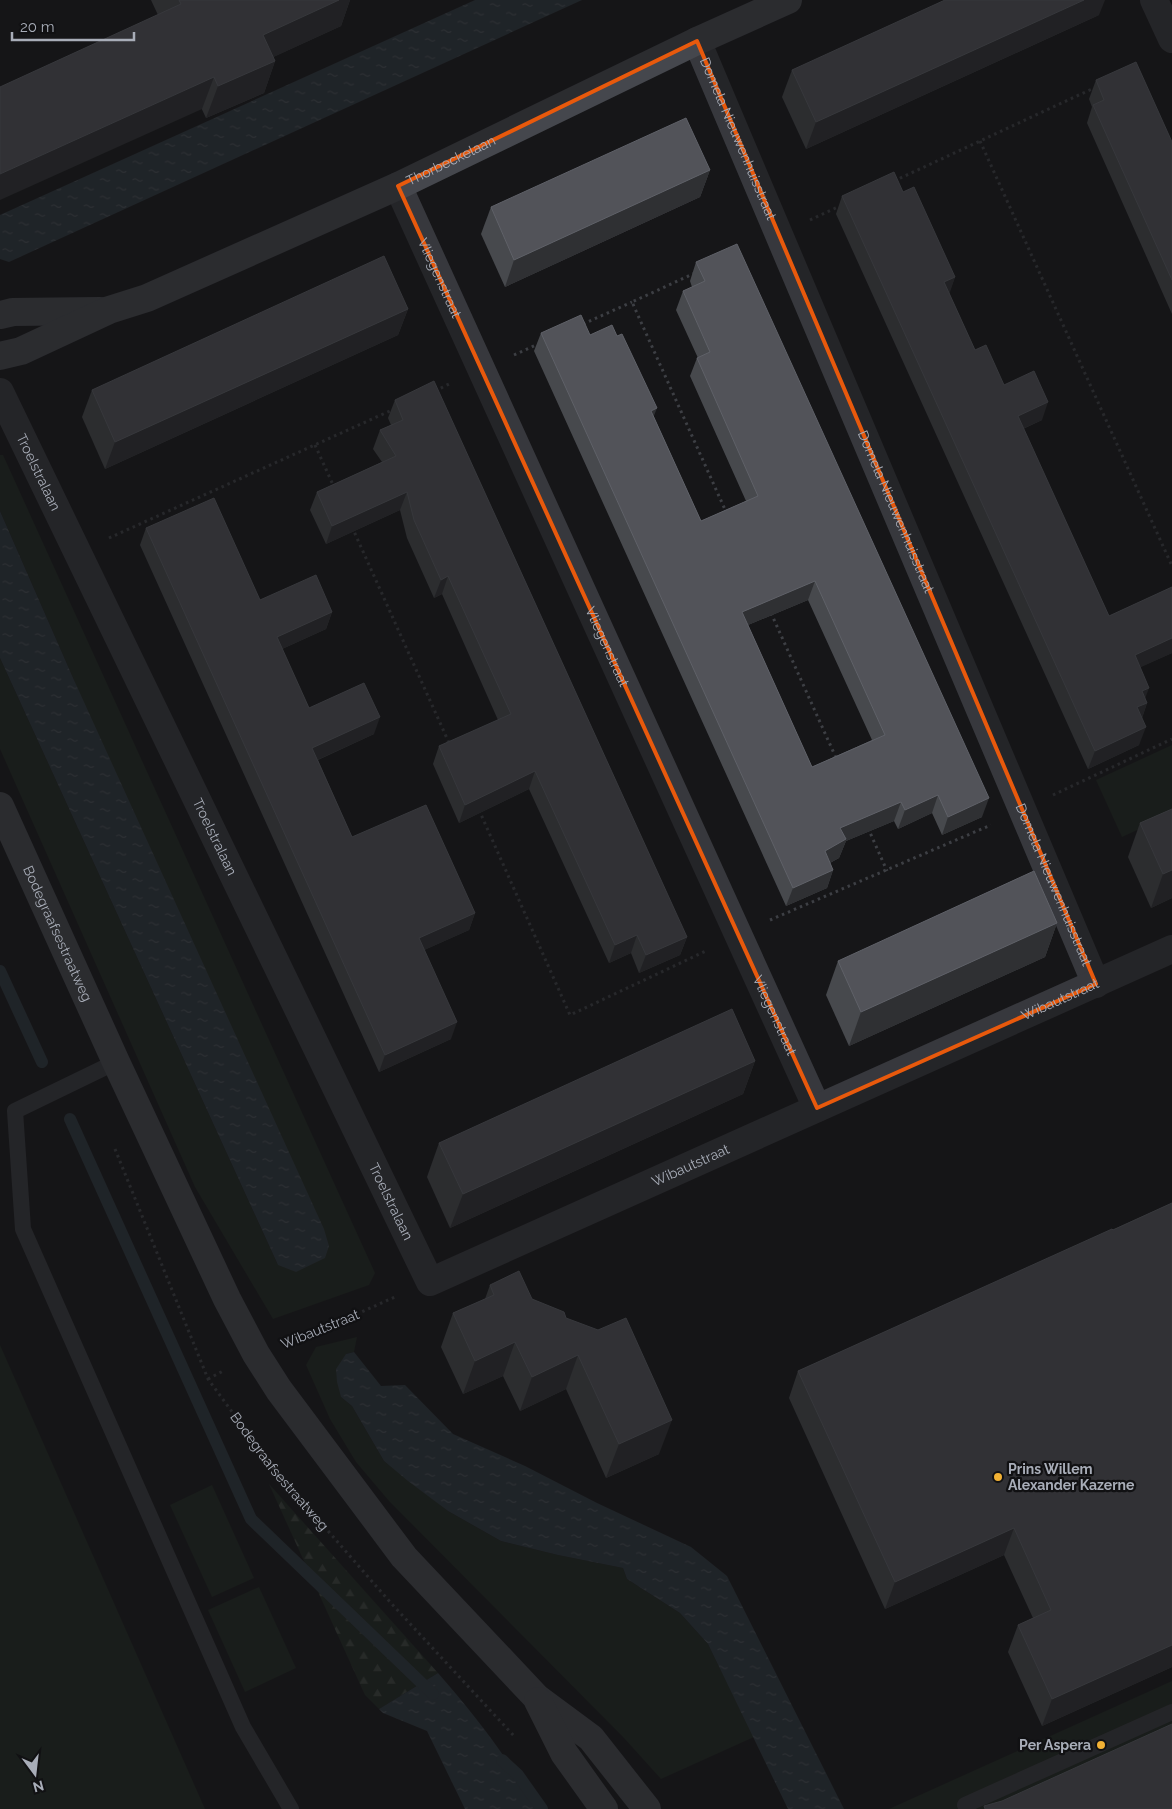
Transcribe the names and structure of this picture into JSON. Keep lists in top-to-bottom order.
{
  "streets": {
    "main road": ["Thorbeckelaan", "Bodegraafsestraatweg"],
    "street": [
      "Domela Nieuwenhuisstraat",
      "Vliegenstraat",
      "Troelstralaan",
      "Wibautstraat"
    ]
  },
  "crossings": [
    ["Domela Nieuwenhuisstraat", "Thorbeckelaan"],
    ["Domela Nieuwenhuisstraat", "Wibautstraat"],
    ["Thorbeckelaan", "Vliegenstraat"],
    ["Vliegenstraat", "Wibautstraat"],
    ["Troelstralaan", "Wibautstraat"],
    ["Bodegraafsestraatweg", "Wibautstraat"]
  ],
  "places": ["Prins Willem Alexander Kazerne", "Per Aspera"],
  "scale_bar": "20 m",
  "north": "bottom"
}
